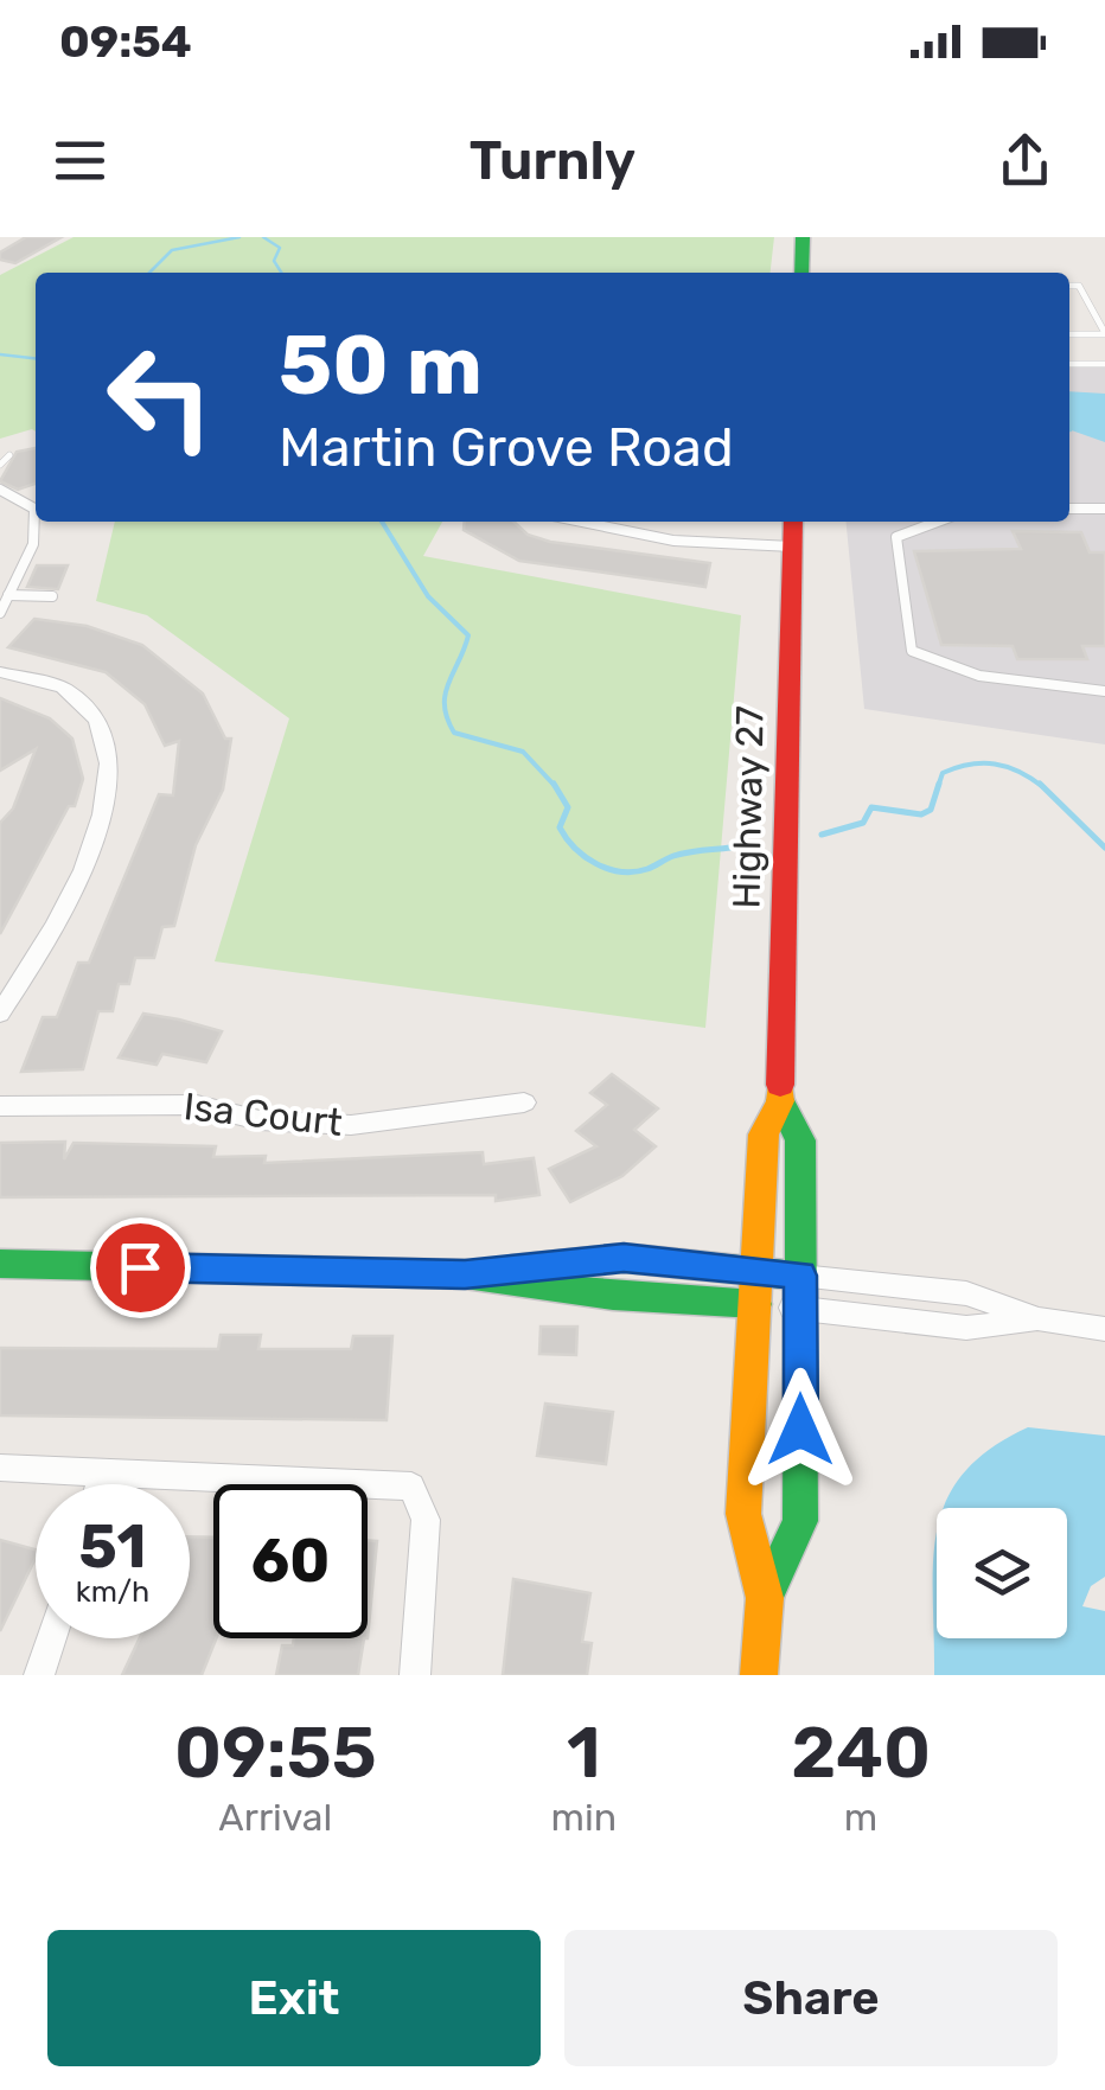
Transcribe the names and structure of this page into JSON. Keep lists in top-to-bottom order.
{
  "streets": {
    "main road": ["Highway 27"],
    "street": ["Isa Court"]
  },
  "page": {
    "status": "09:54",
    "header": "Turnly",
    "turn": ["50 m", "Martin Grove Road"],
    "speed": "51 km/h",
    "limit": "60",
    "eta": [
      "09:55",
      "Arrival",
      "1",
      "min",
      "240",
      "m"
    ],
    "buttons": ["Exit", "Share"]
  }
}
